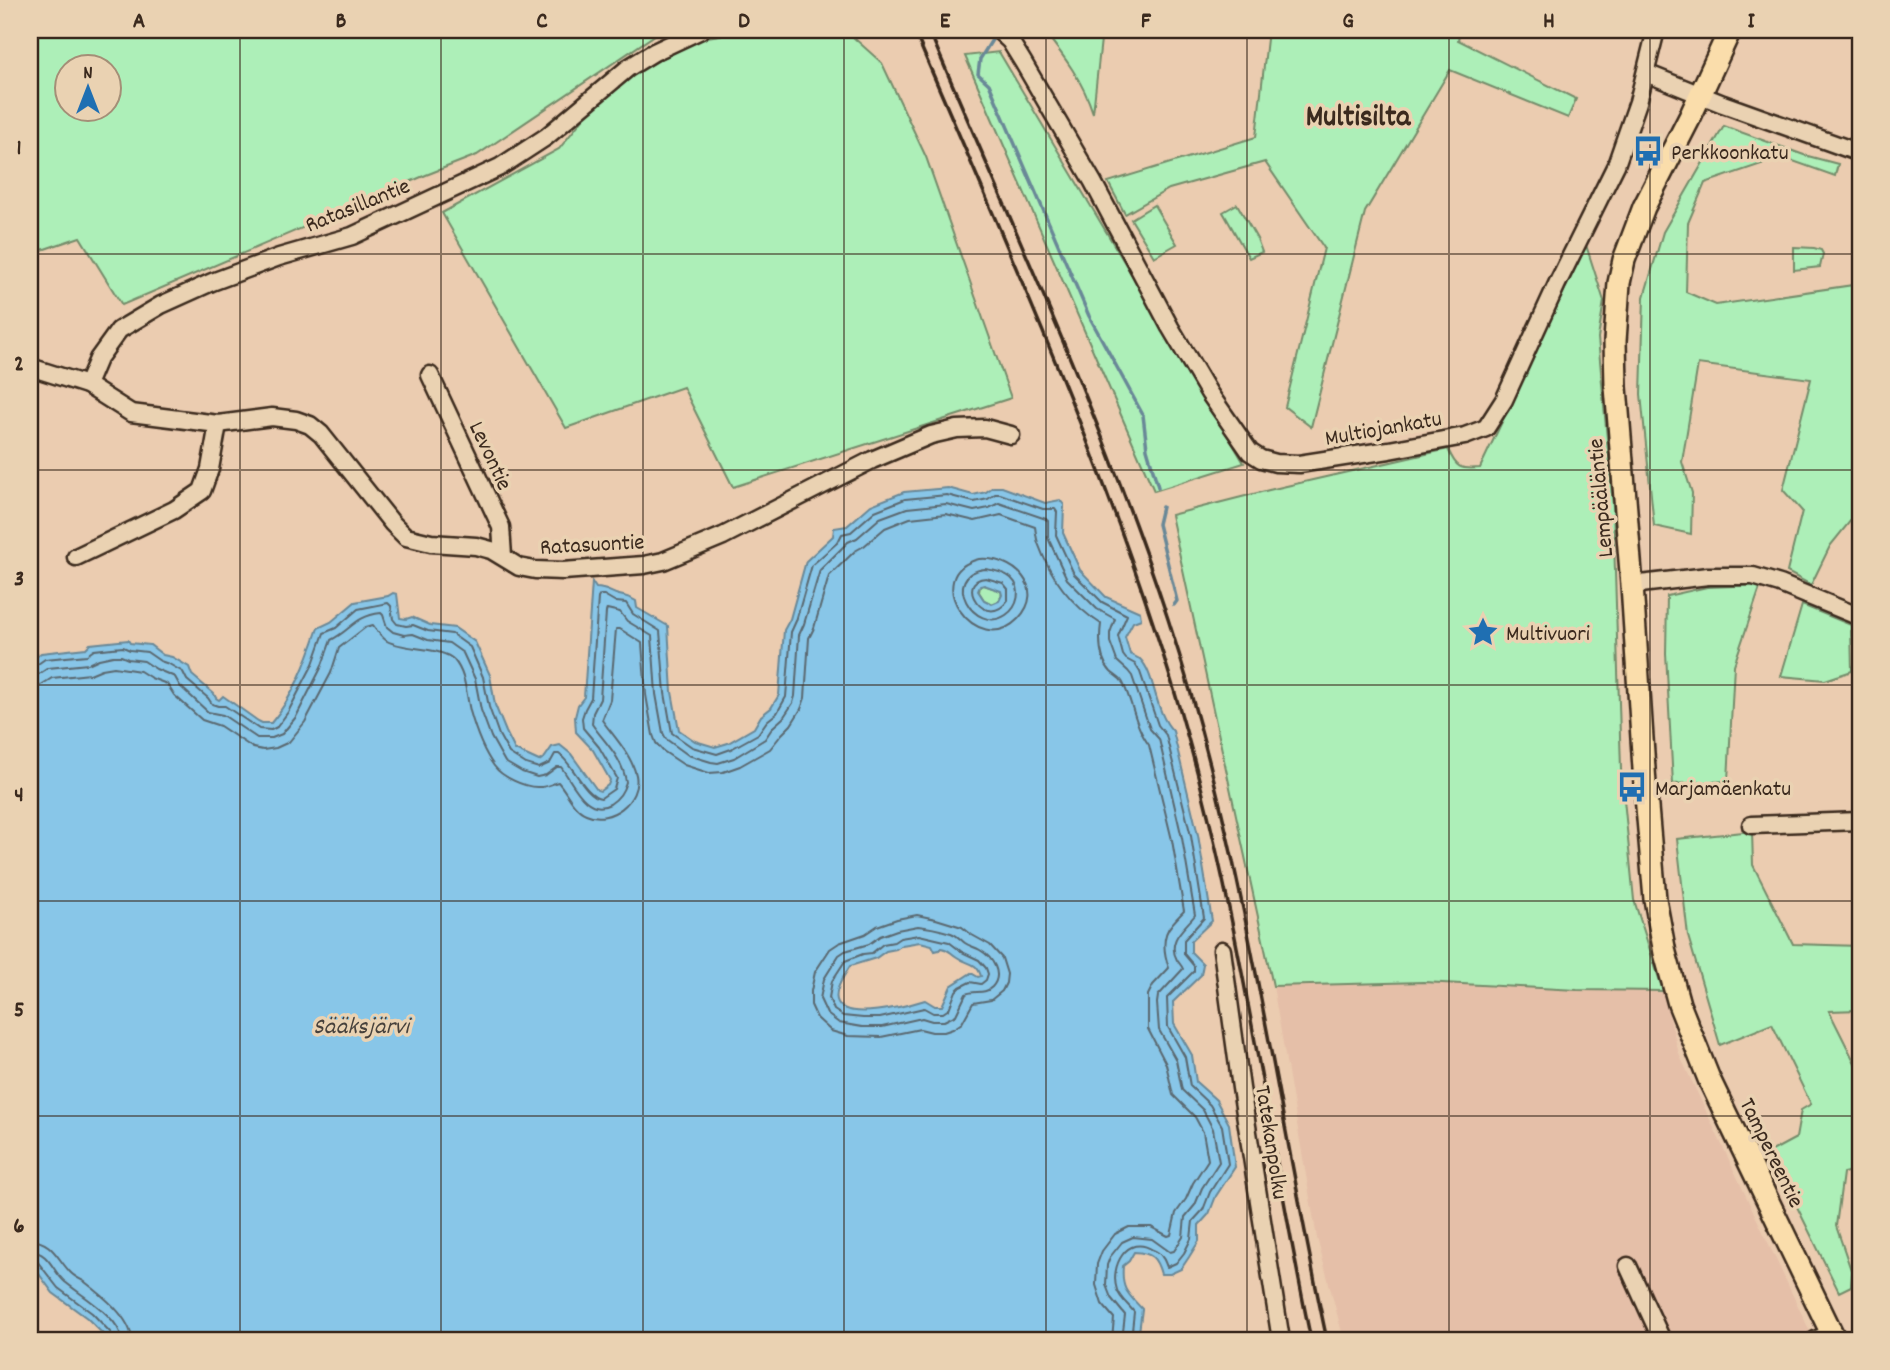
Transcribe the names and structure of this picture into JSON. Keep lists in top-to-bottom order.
{
  "streets": {
    "main road": ["Lempääläntie", "Tampereentie"],
    "street": [
      "Ratasillantie",
      "Multiojankatu",
      "Levontie",
      "Ratasuontie",
      "Tatekanpolku"
    ]
  },
  "crossings": [
    ["Ratasillantie", "Ratasuontie"],
    ["Levontie", "Ratasuontie"],
    ["Lempääläntie", "Tampereentie"]
  ],
  "districts": ["Multisilta"],
  "water": ["Sääksjärvi"],
  "places": {
    "bus stop": ["Perkkoonkatu", "Marjamäenkatu"],
    "place": ["Multivuori"]
  },
  "north": "top",
  "grid": {
    "columns": [
      "A",
      "B",
      "C",
      "D",
      "E",
      "F",
      "G",
      "H",
      "I"
    ],
    "rows": [
      "1",
      "2",
      "3",
      "4",
      "5",
      "6"
    ]
  }
}
